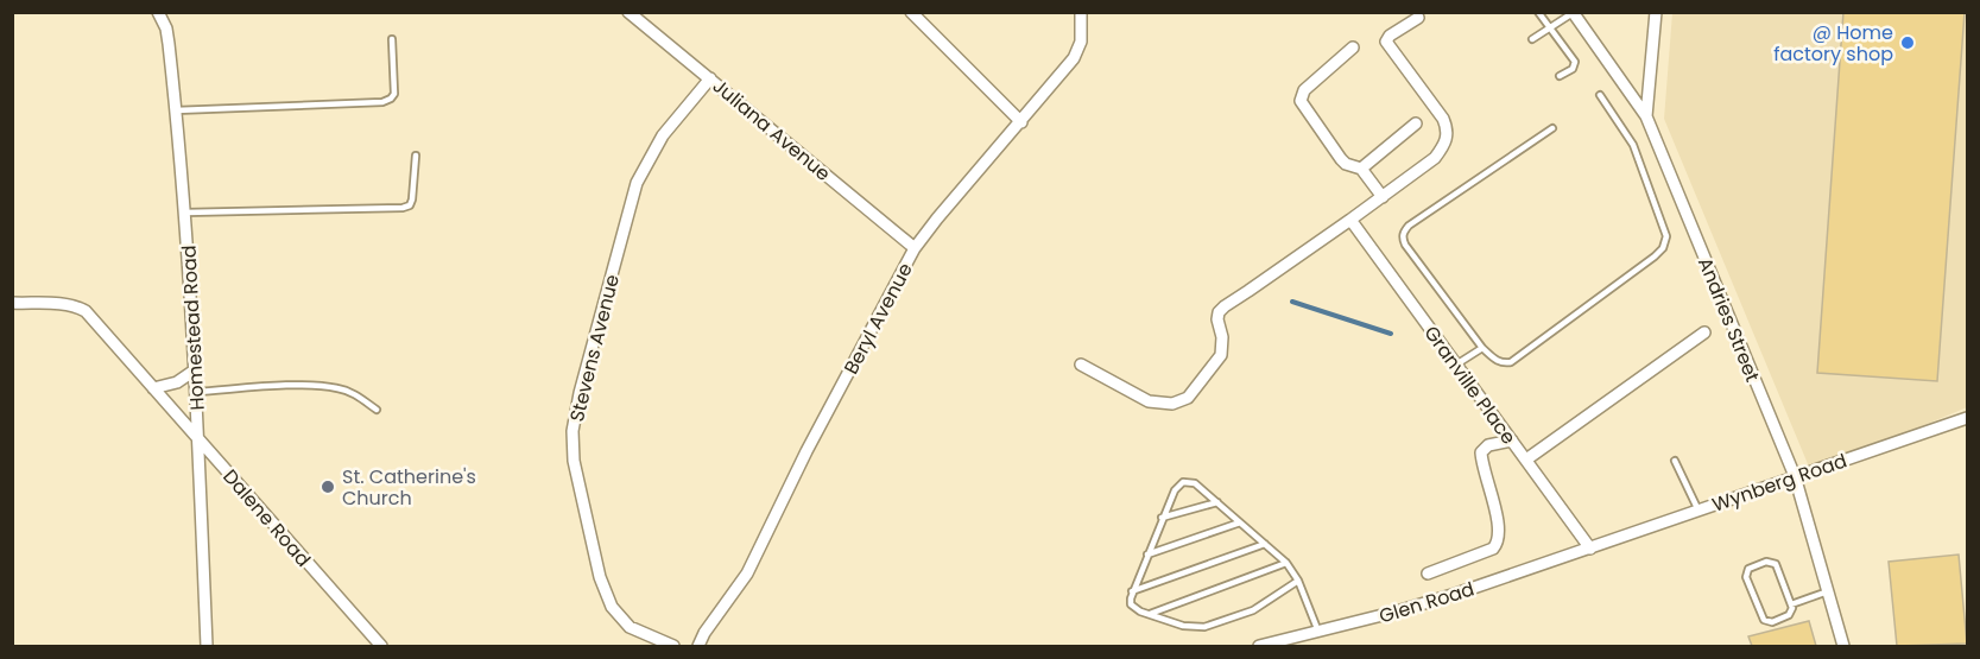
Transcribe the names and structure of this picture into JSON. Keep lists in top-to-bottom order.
{
  "streets": {
    "street": [
      "Juliana Avenue",
      "Beryl Avenue",
      "Andries Street",
      "Homestead Road",
      "Stevens Avenue",
      "Granville Place",
      "Wynberg Road",
      "Dalene Road",
      "Glen Road"
    ]
  },
  "crossings": [
    ["Juliana Avenue", "Beryl Avenue"],
    ["Juliana Avenue", "Stevens Avenue"],
    ["Andries Street", "Wynberg Road"],
    ["Homestead Road", "Dalene Road"],
    ["Granville Place", "Wynberg Road"],
    ["Granville Place", "Glen Road"],
    ["Wynberg Road", "Glen Road"]
  ],
  "places": ["@ Home factory shop", "St. Catherine's Church"]
}
